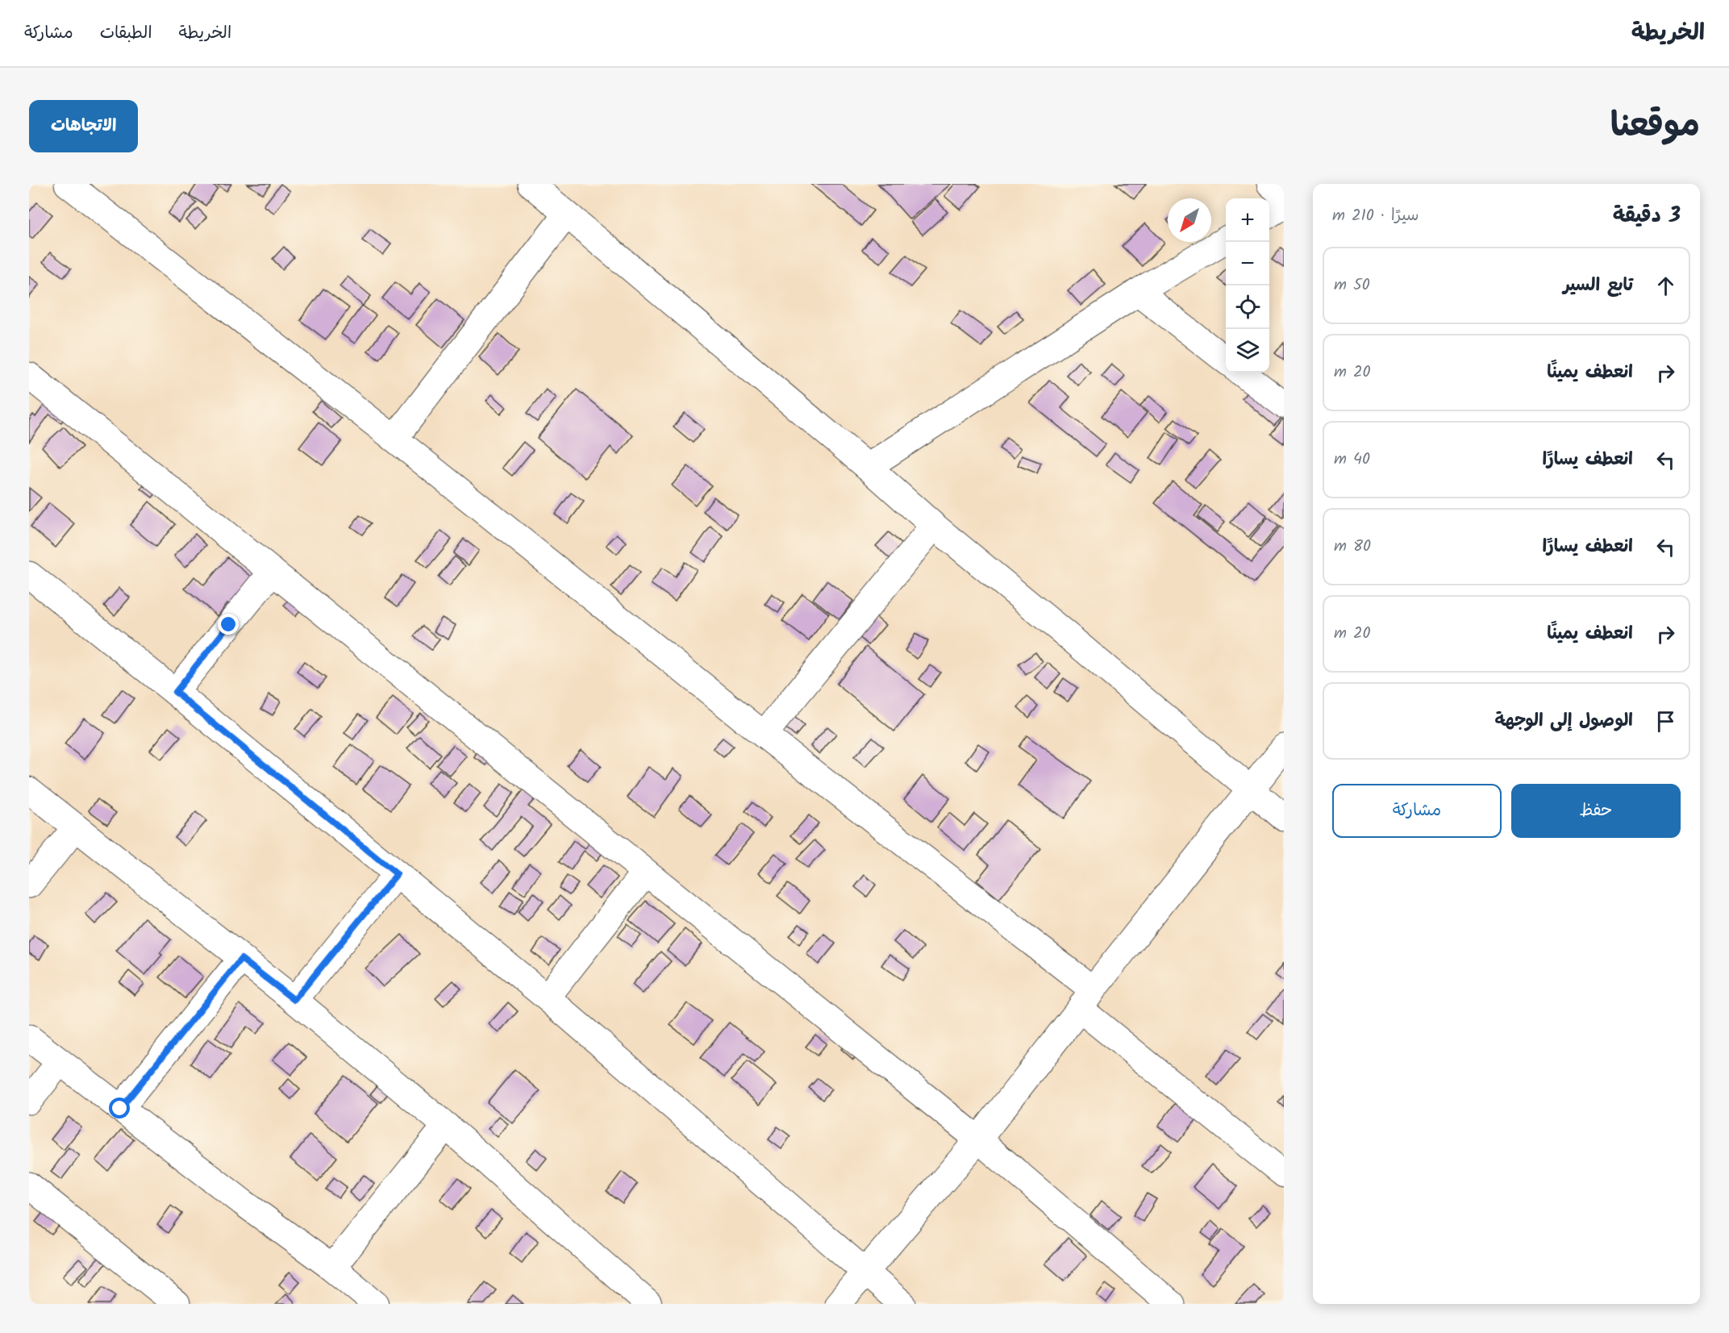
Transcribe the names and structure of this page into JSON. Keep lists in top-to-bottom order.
{
  "north": "bottom left",
  "page": {
    "header": "الخريطة",
    "nav": ["الخريطة", "الطبقات", "مشاركة"],
    "title": "موقعنا",
    "buttons": [
      "الاتجاهات",
      ["حفظ", "مشاركة"]
    ],
    "heading": ["3 دقيقة", "سيرًا · 210 m"],
    "map_buttons": ["+", "−"],
    "list": [
      ["تابع السير", "50 m"],
      ["انعطف يمينًا", "20 m"],
      ["انعطف يسارًا", "40 m"],
      ["انعطف يسارًا", "80 m"],
      ["انعطف يمينًا", "20 m"],
      "الوصول إلى الوجهة"
    ]
  }
}
